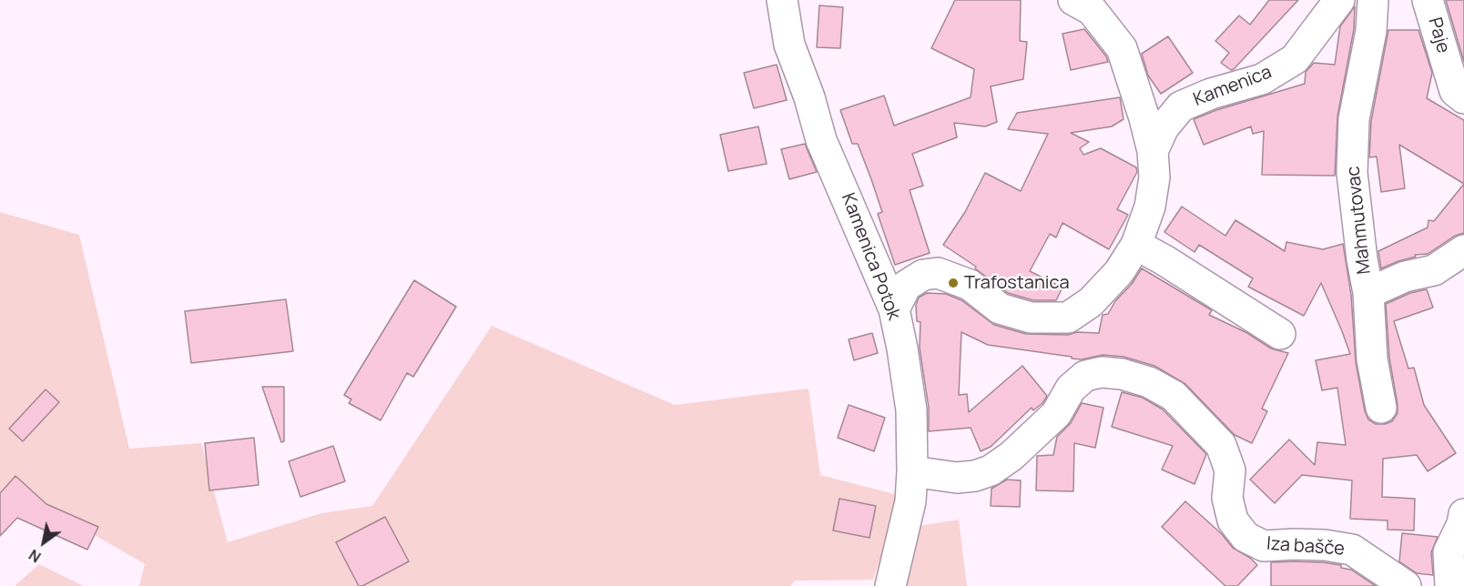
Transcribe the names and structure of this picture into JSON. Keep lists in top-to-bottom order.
{
  "streets": {
    "street": [
      "Paje",
      "Kamenica",
      "Mahmutovac",
      "Kamenica Potok",
      "Iza bašče"
    ]
  },
  "crossings": [
    ["Kamenica", "Kamenica Potok"],
    ["Kamenica Potok", "Iza bašče"]
  ],
  "places": ["Trafostanica"],
  "north": "bottom left"
}
